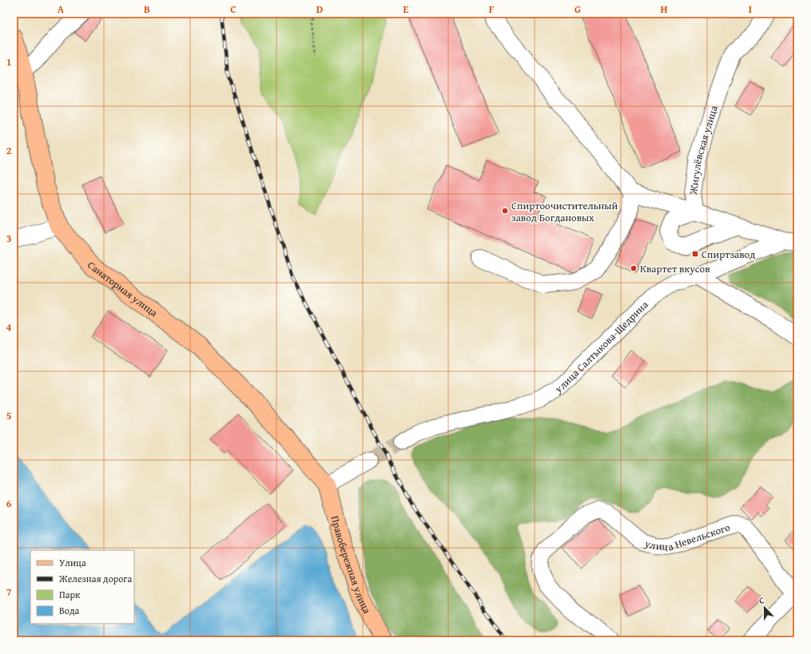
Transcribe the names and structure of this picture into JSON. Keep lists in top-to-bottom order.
{
  "streets": {
    "main road": ["Санаторная улица", "Правобережная улица"],
    "street": ["Жигулёвская улица", "улица Салтыкова-Щедрина", "улица Невельского"]
  },
  "crossings": [
    ["Санаторная улица", "Правобережная улица"]
  ],
  "places": {
    "other": ["Спиртоочистительный завод Богдановых", "Квартет вкусов"],
    "transit": ["Спиртзавод"]
  },
  "legend": [
    "Улица",
    "Железная дорога",
    "Парк",
    "Вода"
  ],
  "north": "top",
  "grid": {
    "columns": [
      "A",
      "B",
      "C",
      "D",
      "E",
      "F",
      "G",
      "H",
      "I"
    ],
    "rows": [
      "1",
      "2",
      "3",
      "4",
      "5",
      "6",
      "7"
    ]
  }
}
